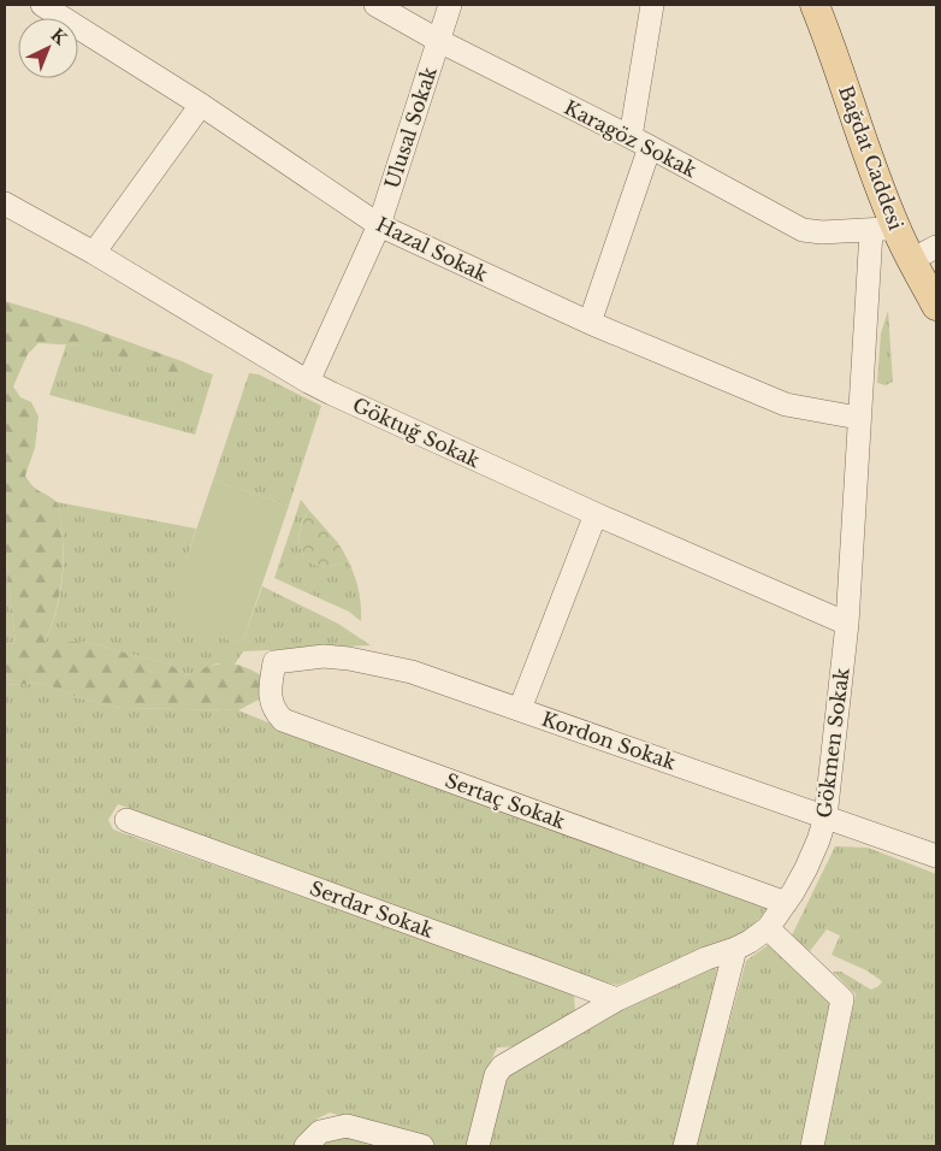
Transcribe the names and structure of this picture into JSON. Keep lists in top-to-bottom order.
{
  "streets": {
    "main road": ["Bağdat Caddesi"],
    "street": [
      "Ulusal Sokak",
      "Karagöz Sokak",
      "Hazal Sokak",
      "Göktuğ Sokak",
      "Kordon Sokak",
      "Gökmen Sokak",
      "Sertaç Sokak",
      "Serdar Sokak"
    ]
  },
  "crossings": [
    ["Ulusal Sokak", "Karagöz Sokak"],
    ["Ulusal Sokak", "Hazal Sokak"],
    ["Ulusal Sokak", "Göktuğ Sokak"],
    ["Karagöz Sokak", "Bağdat Caddesi"],
    ["Karagöz Sokak", "Gökmen Sokak"],
    ["Bağdat Caddesi", "Gökmen Sokak"],
    ["Hazal Sokak", "Gökmen Sokak"],
    ["Göktuğ Sokak", "Gökmen Sokak"],
    ["Kordon Sokak", "Gökmen Sokak"],
    ["Kordon Sokak", "Sertaç Sokak"],
    ["Gökmen Sokak", "Sertaç Sokak"],
    ["Gökmen Sokak", "Serdar Sokak"]
  ],
  "north": "top right"
}
